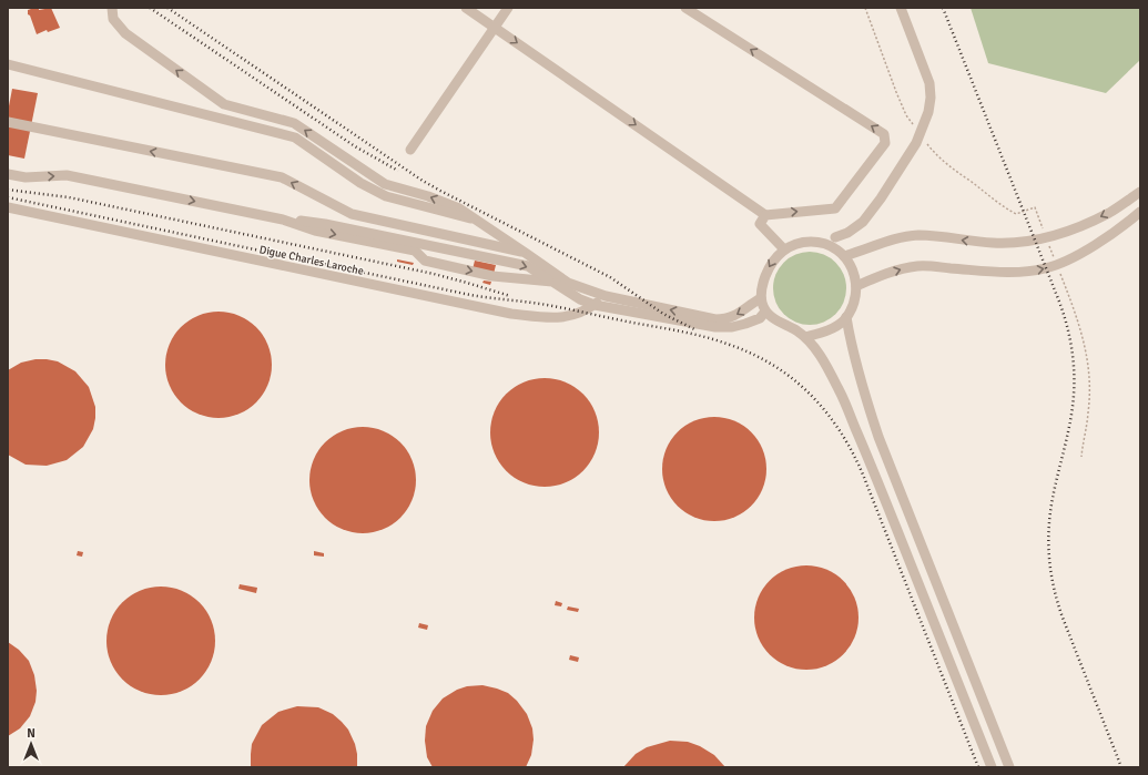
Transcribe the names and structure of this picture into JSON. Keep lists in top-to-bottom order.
{
  "streets": {
    "street": ["Digue Charles Laroche"]
  },
  "north": "top"
}
